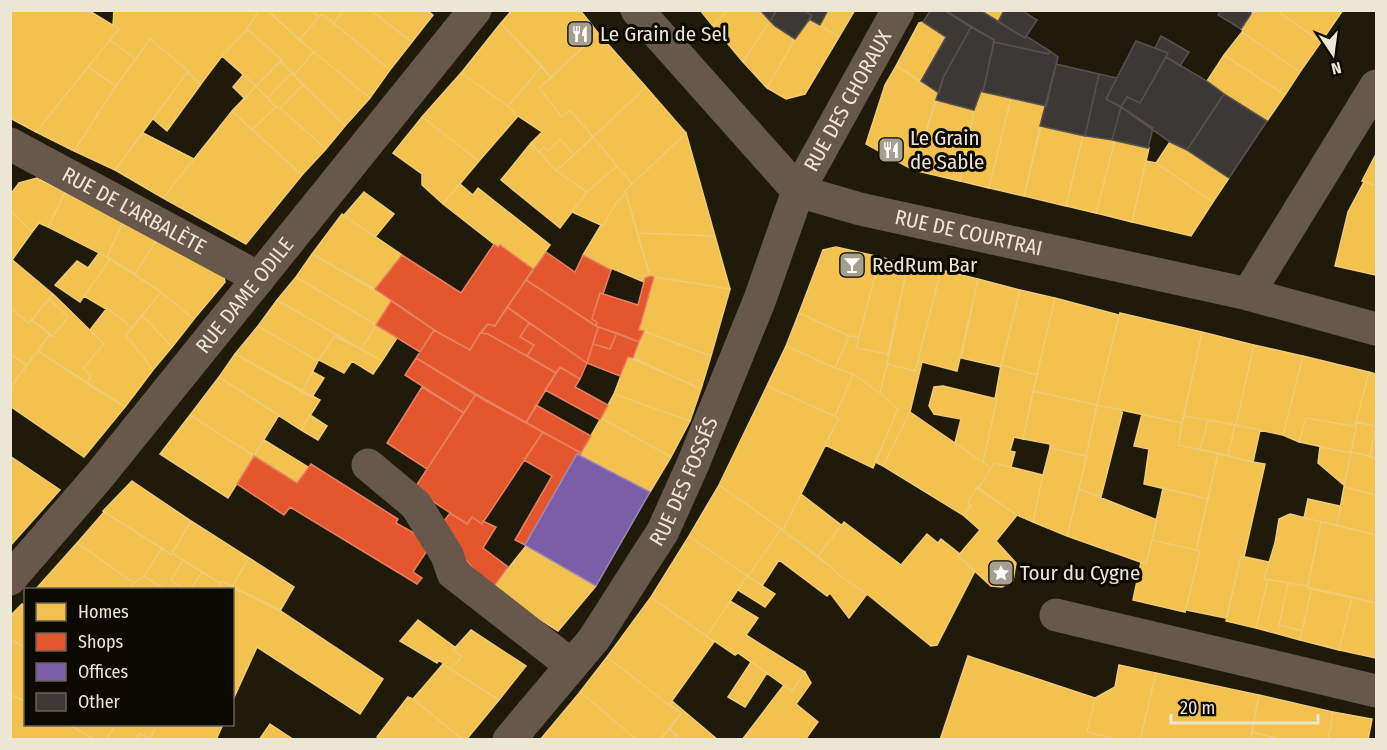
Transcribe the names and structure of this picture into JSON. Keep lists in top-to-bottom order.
{
  "streets": {
    "street": [
      "RUE DES CHORAUX",
      "RUE DE L'ARBALÈTE",
      "RUE DE COURTRAI",
      "RUE DAME ODILE",
      "RUE DES FOSSÉS"
    ]
  },
  "crossings": [
    ["RUE DES CHORAUX", "RUE DE COURTRAI"],
    ["RUE DES CHORAUX", "RUE DES FOSSÉS"],
    ["RUE DE L'ARBALÈTE", "RUE DAME ODILE"],
    ["RUE DE COURTRAI", "RUE DES FOSSÉS"]
  ],
  "places": {
    "restaurant": ["Le Grain de Sel", "Le Grain de Sable"],
    "bar": ["RedRum Bar"],
    "place": ["Tour du Cygne"]
  },
  "legend": [
    "Homes",
    "Shops",
    "Offices",
    "Other"
  ],
  "scale_bar": "20 m",
  "north": "bottom"
}
